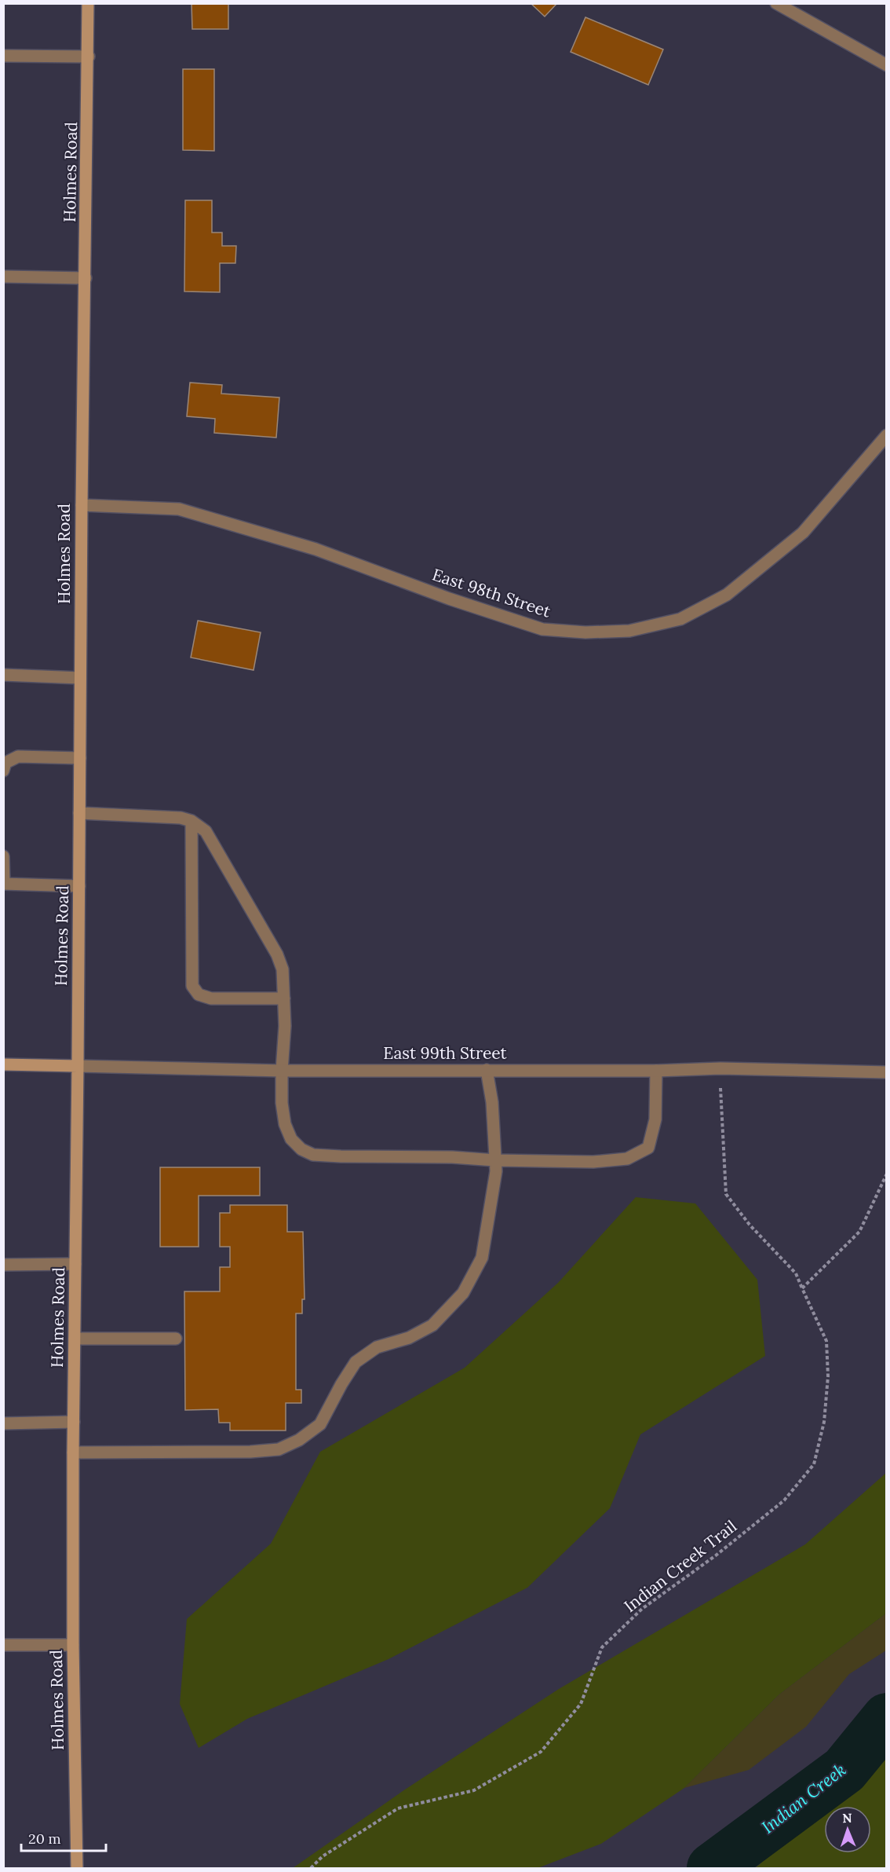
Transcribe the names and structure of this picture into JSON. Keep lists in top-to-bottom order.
{
  "streets": {
    "main road": ["Holmes Road", "East 99th Street"],
    "street": ["East 98th Street"],
    "path": ["Indian Creek Trail"]
  },
  "crossings": [
    ["Holmes Road", "East 98th Street"],
    ["Holmes Road", "East 99th Street"],
    ["East 99th Street", "Indian Creek Trail"]
  ],
  "water": ["Indian Creek"],
  "scale_bar": "20 m",
  "north": "top"
}
